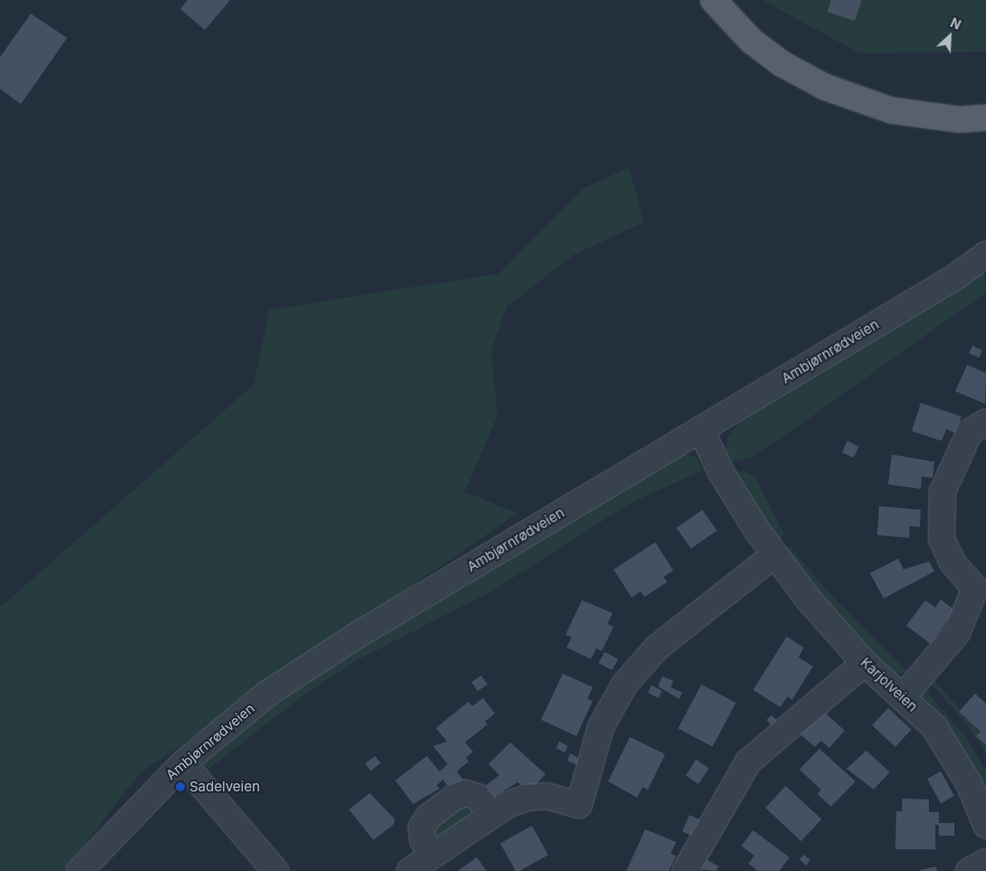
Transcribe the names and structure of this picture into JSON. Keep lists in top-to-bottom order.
{
  "streets": {
    "street": ["Ambjørnrødveien", "Karjolveien"]
  },
  "crossings": [
    ["Ambjørnrødveien", "Karjolveien"]
  ],
  "places": ["Sadelveien"],
  "north": "top right"
}
